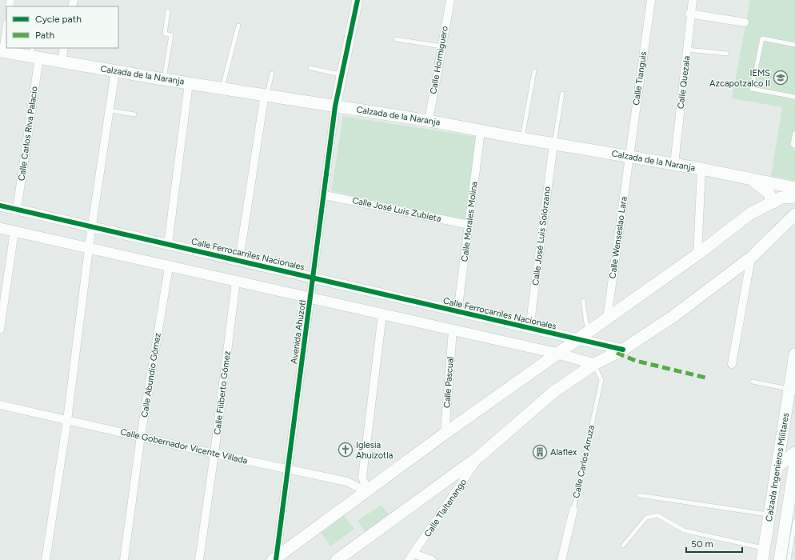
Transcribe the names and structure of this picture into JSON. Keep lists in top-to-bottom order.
{
  "streets": {
    "main road": ["Calzada de la Naranja", "Calzada Ingenieros Militares"],
    "street": [
      "Calle Hormiguero",
      "Calle Tianguis",
      "Calle Quezala",
      "Calle Carlos Riva Palacio",
      "Calle José Luis Zubieta",
      "Calle Morales Molina",
      "Calle José Luis Solórzano",
      "Calle Wenseslao Lara",
      "Calle Ferrocarriles Nacionales",
      "Avenida Ahuzotl",
      "Calle Abundio Gómez",
      "Calle Pascual",
      "Calle Filiberto Gómez",
      "Calle Gobernador Vicente Villada",
      "Calle Carlos Arruza",
      "Calle Tlaltenango"
    ]
  },
  "crossings": [
    ["Calle Hormiguero", "Calzada de la Naranja"],
    ["Calzada de la Naranja", "Calle Tianguis"],
    ["Calzada de la Naranja", "Calle Quezala"],
    ["Calzada de la Naranja", "Calle Carlos Riva Palacio"],
    ["Calzada de la Naranja", "Calle Morales Molina"],
    ["Calzada de la Naranja", "Calle José Luis Solórzano"],
    ["Calzada de la Naranja", "Calle Wenseslao Lara"],
    ["Calzada de la Naranja", "Avenida Ahuzotl"],
    ["Calle Tianguis", "Calle Wenseslao Lara"],
    ["Calle Carlos Riva Palacio", "Calle Ferrocarriles Nacionales"],
    ["Calle José Luis Zubieta", "Calle Morales Molina"],
    ["Calle José Luis Zubieta", "Avenida Ahuzotl"],
    ["Calle Morales Molina", "Calle Ferrocarriles Nacionales"],
    ["Calle José Luis Solórzano", "Calle Ferrocarriles Nacionales"],
    ["Calle Ferrocarriles Nacionales", "Avenida Ahuzotl"],
    ["Avenida Ahuzotl", "Calle Gobernador Vicente Villada"],
    ["Calle Abundio Gómez", "Calle Gobernador Vicente Villada"],
    ["Calle Filiberto Gómez", "Calle Gobernador Vicente Villada"]
  ],
  "places": {
    "school or university": ["IEMS Azcapotzalco II"],
    "church": ["Iglesia Ahuizotla"],
    "building": ["Alaflex"]
  },
  "legend": ["Cycle path", "Path"],
  "scale_bar": "50 m"
}
